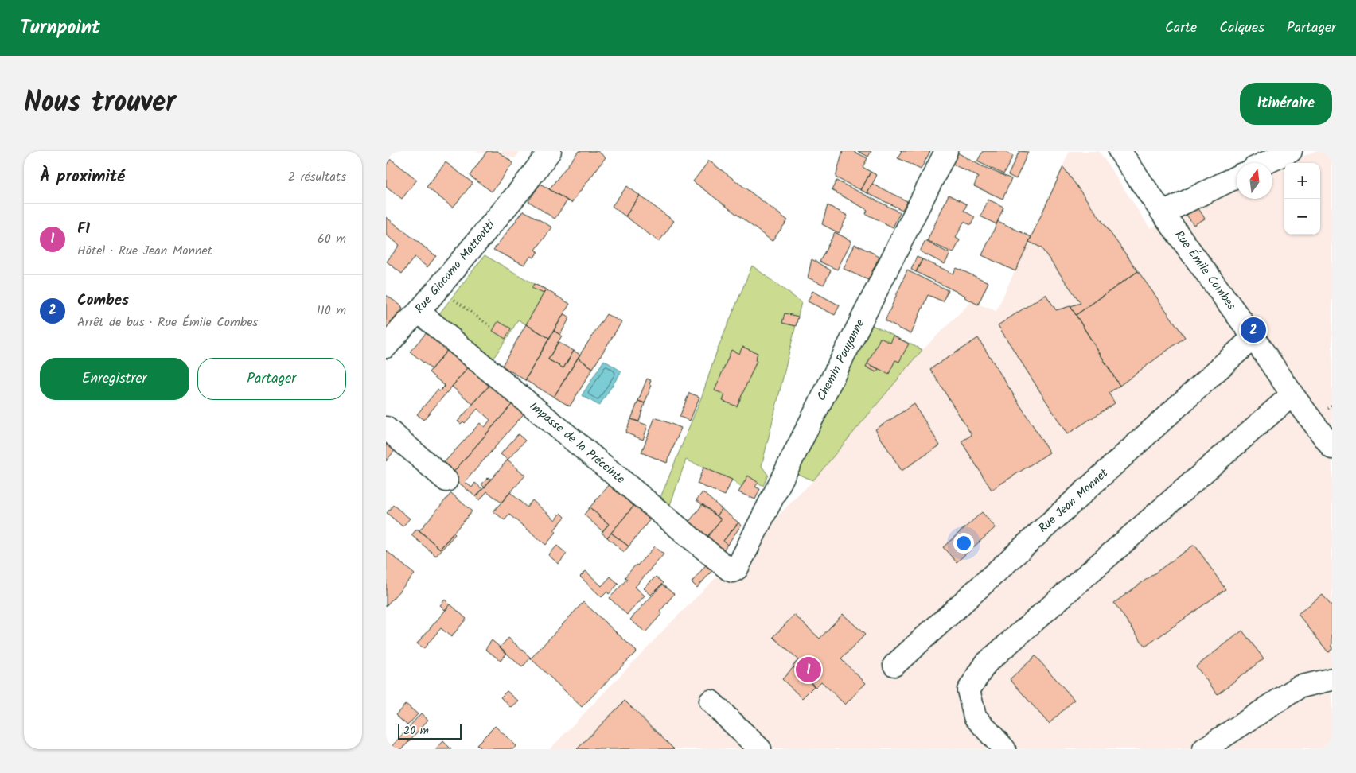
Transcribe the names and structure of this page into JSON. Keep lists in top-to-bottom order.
{
  "streets": {
    "street": [
      "Rue Giacomo Matteotti",
      "Rue Émile Combes",
      "Chemin Pouyanne",
      "Impasse de la Préceinte",
      "Rue Jean Monnet"
    ]
  },
  "crossings": [
    ["Rue Giacomo Matteotti", "Impasse de la Préceinte"],
    ["Rue Émile Combes", "Rue Jean Monnet"],
    ["Chemin Pouyanne", "Impasse de la Préceinte"]
  ],
  "scale_bar": "20 m",
  "north": "top",
  "page": {
    "header": "Turnpoint",
    "nav": ["Carte", "Calques", "Partager"],
    "title": "Nous trouver",
    "buttons": [
      "Itinéraire",
      ["Enregistrer", "Partager"]
    ],
    "heading": ["À proximité", "2 résultats"],
    "map_buttons": ["+", "−"],
    "list": [
      {
        "mark": "1",
        "name": "F1",
        "note": "Hôtel · Rue Jean Monnet",
        "value": "60 m"
      },
      {
        "mark": "2",
        "name": "Combes",
        "note": "Arrêt de bus · Rue Émile Combes",
        "value": "110 m"
      }
    ],
    "pins": ["2", "1"],
    "scale": "20 m"
  }
}
